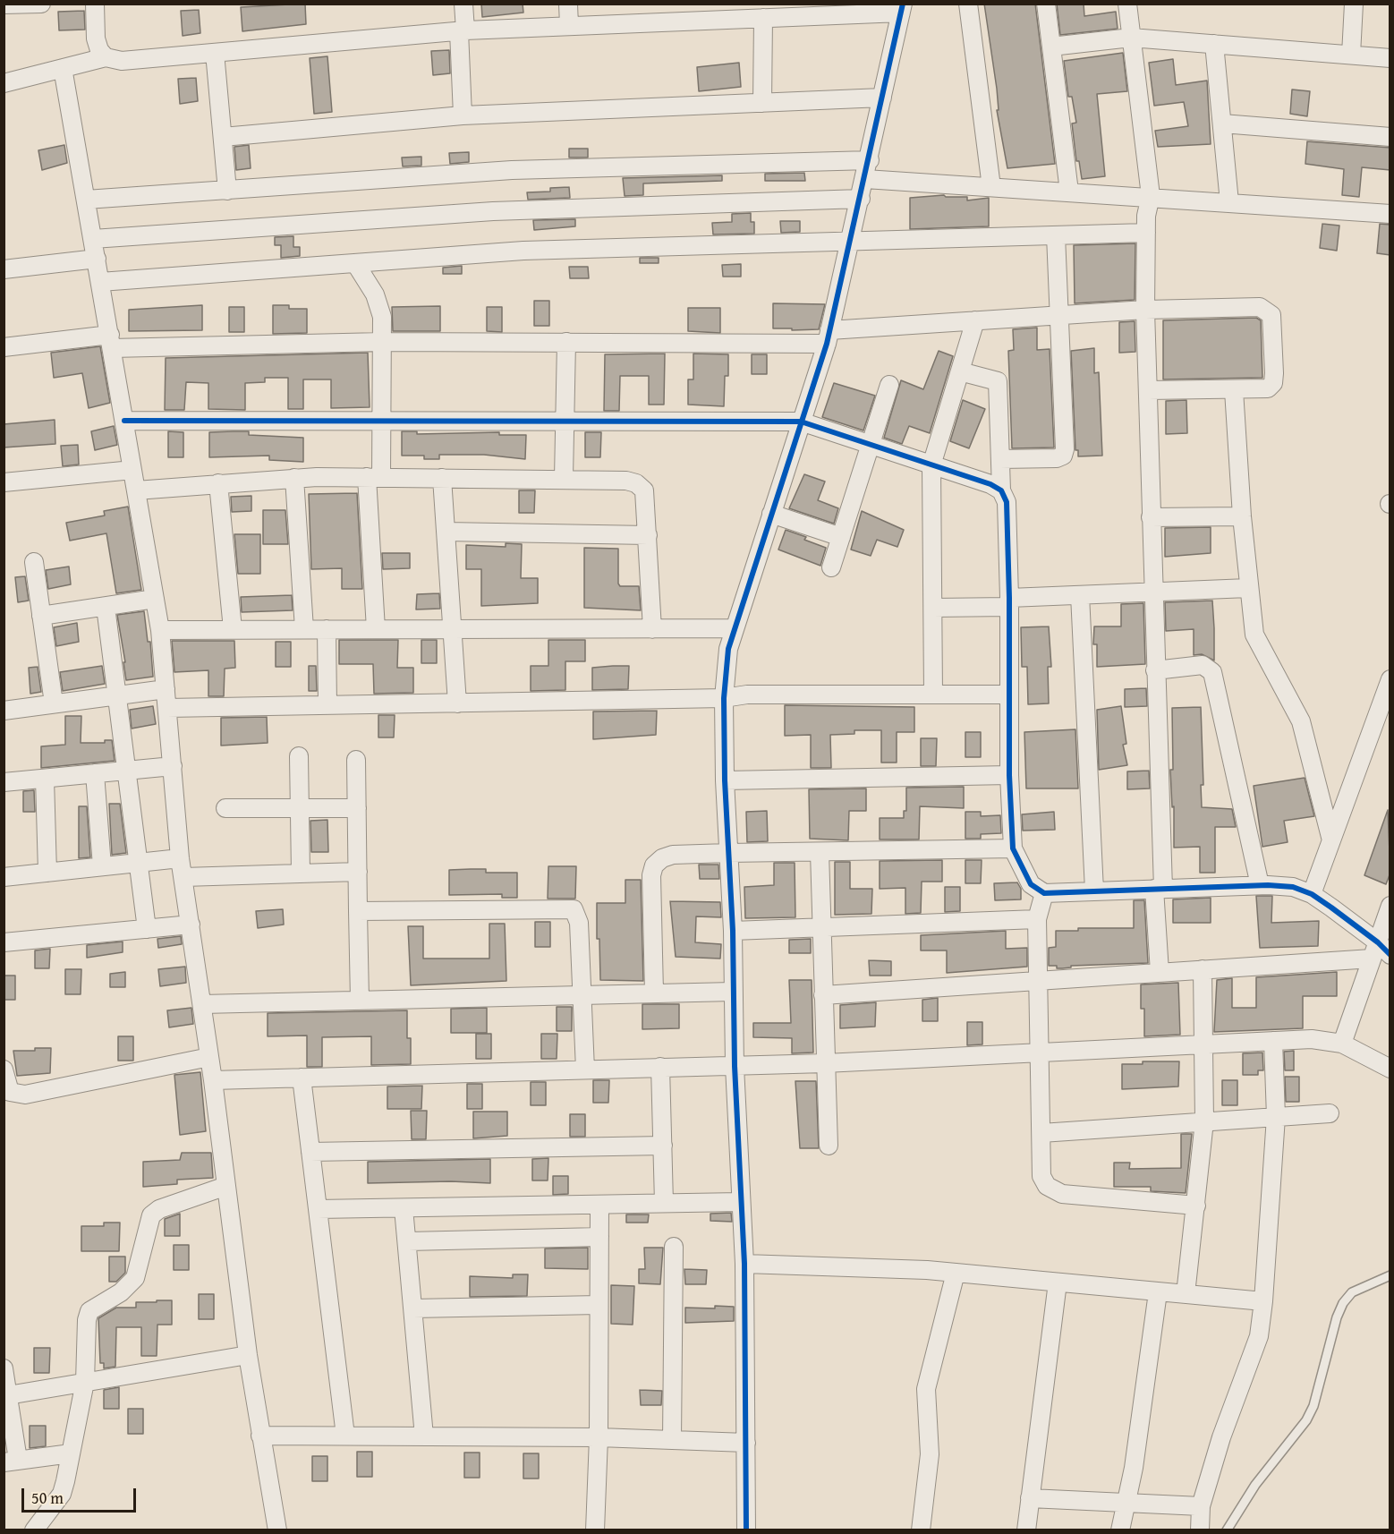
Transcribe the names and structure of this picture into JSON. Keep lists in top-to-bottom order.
{
  "scale_bar": "50 m"
}
